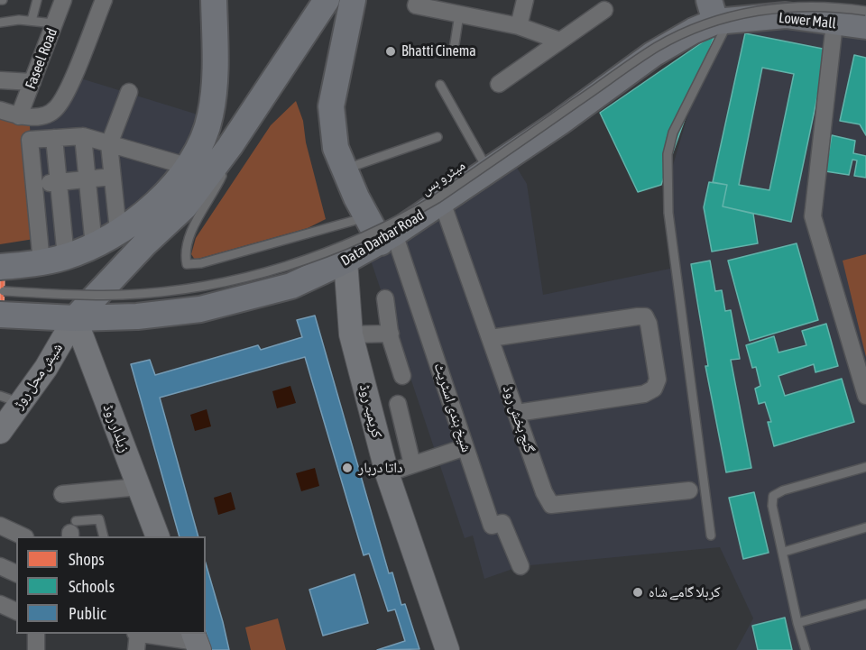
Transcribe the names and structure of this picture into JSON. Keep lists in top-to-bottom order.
{
  "streets": {
    "main road": ["Lower Mall", "Data Darbar Road"],
    "street": [
      "Faseel Road",
      "شیش محل روڑ",
      "شیخ ہندی اسٹریٹ",
      "کریمیہ روڈ",
      "گنج بخش روڈ",
      "زیلدار روڈ"
    ],
    "lane": ["میٹرو بس"]
  },
  "crossings": [
    ["Lower Mall", "Data Darbar Road"],
    ["میٹرو بس", "Data Darbar Road"],
    ["Data Darbar Road", "شیش محل روڑ"],
    ["Data Darbar Road", "شیخ ہندی اسٹریٹ"],
    ["Data Darbar Road", "کریمیہ روڈ"],
    ["Data Darbar Road", "گنج بخش روڈ"],
    ["Data Darbar Road", "زیلدار روڈ"],
    ["شیش محل روڑ", "زیلدار روڈ"]
  ],
  "places": ["Bhatti Cinema", "داتا دربار", "کربلا گامے شاہ"],
  "legend": ["Shops", "Schools", "Public"]
}
